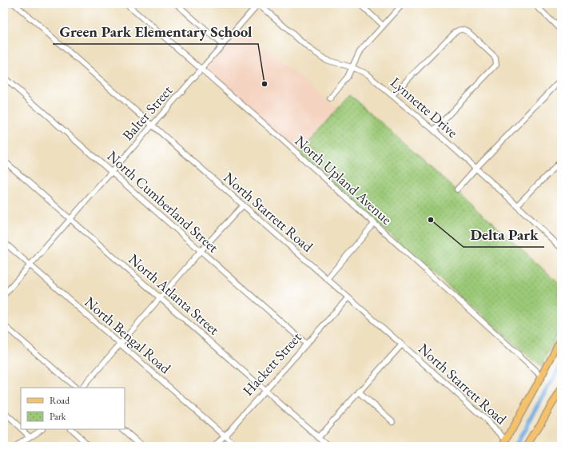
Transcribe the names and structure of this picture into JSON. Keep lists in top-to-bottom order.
{
  "streets": {
    "street": [
      "Lynnette Drive",
      "Balter Street",
      "North Upland Avenue",
      "North Cumberland Street",
      "North Starrett Road",
      "North Atlanta Street",
      "North Bengal Road",
      "Hackett Street"
    ]
  },
  "crossings": [
    ["Lynnette Drive", "Balter Street"],
    ["Balter Street", "North Upland Avenue"],
    ["Balter Street", "North Cumberland Street"],
    ["Balter Street", "North Starrett Road"],
    ["Balter Street", "North Atlanta Street"],
    ["Balter Street", "North Bengal Road"],
    ["North Cumberland Street", "Hackett Street"],
    ["North Starrett Road", "Hackett Street"],
    ["North Atlanta Street", "Hackett Street"],
    ["North Bengal Road", "Hackett Street"]
  ],
  "places": ["Green Park Elementary School", "Delta Park"],
  "legend": ["Road", "Park"]
}
